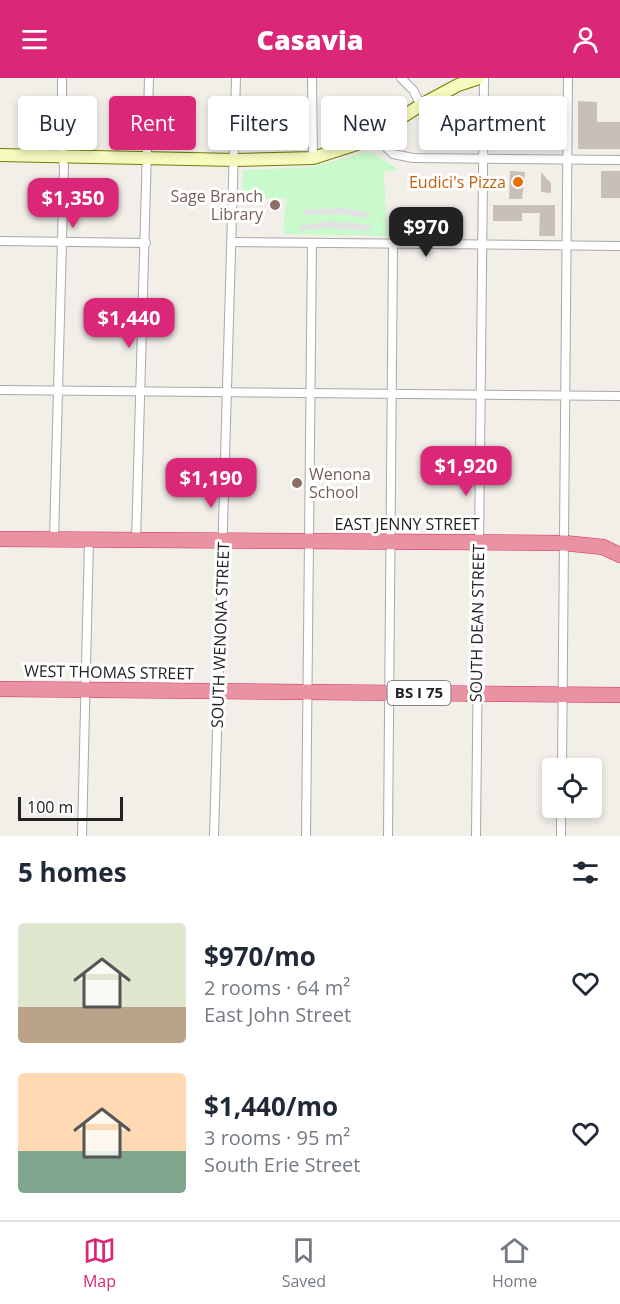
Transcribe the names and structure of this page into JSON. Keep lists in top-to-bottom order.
{
  "streets": {
    "highway": ["EAST JENNY STREET", "WEST THOMAS STREET", "BS I 75"],
    "street": ["SOUTH DEAN STREET", "SOUTH WENONA STREET"]
  },
  "crossings": [
    ["EAST JENNY STREET", "SOUTH DEAN STREET"],
    ["EAST JENNY STREET", "SOUTH WENONA STREET"],
    ["SOUTH DEAN STREET", "BS I 75"],
    ["SOUTH WENONA STREET", "WEST THOMAS STREET"],
    ["SOUTH WENONA STREET", "BS I 75"],
    ["WEST THOMAS STREET", "BS I 75"]
  ],
  "places": ["Eudici's Pizza", "Sage Branch Library", "Wenona School"],
  "scale_bar": "100 m",
  "page": {
    "header": "Casavia",
    "chip": [
      "Buy",
      "Rent",
      "Filters",
      "New",
      "Apartment"
    ],
    "price": [
      "$1,350",
      "$970",
      "$1,440",
      "$1,920",
      "$1,190"
    ],
    "scale": "100 m",
    "heading": "5 homes",
    "list": [
      {
        "name": "$970/mo",
        "note": "2 rooms · 64 m² · East John Street"
      },
      {
        "name": "$1,440/mo",
        "note": "3 rooms · 95 m² · South Erie Street"
      }
    ],
    "tabs": ["Map", "Saved", "Home"]
  }
}
